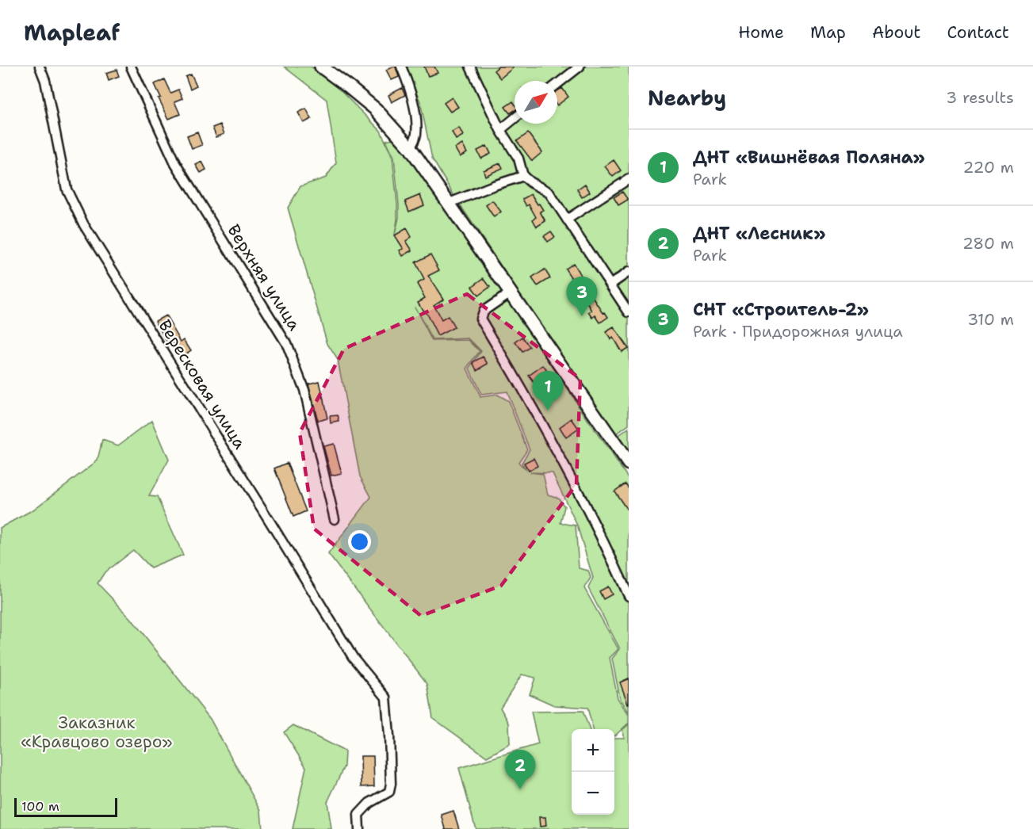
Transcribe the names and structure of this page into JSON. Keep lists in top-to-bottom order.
{
  "streets": {
    "street": ["Верхняя улица", "Вересковая улица"]
  },
  "parks": ["Заказник «Кравцово озеро»"],
  "scale_bar": "100 m",
  "north": "top right",
  "page": {
    "header": "Mapleaf",
    "nav": [
      "Home",
      "Map",
      "About",
      "Contact"
    ],
    "heading": ["Nearby", "3 results"],
    "list": [
      {
        "mark": "1",
        "name": "ДНТ «Вишнёвая Поляна»",
        "note": "Park",
        "value": "220 m"
      },
      {
        "mark": "2",
        "name": "ДНТ «Лесник»",
        "note": "Park",
        "value": "280 m"
      },
      {
        "mark": "3",
        "name": "СНТ «Строитель-2»",
        "note": "Park · Придорожная улица",
        "value": "310 m"
      }
    ],
    "pins": ["3", "1", "2"],
    "map_buttons": ["+", "−"],
    "scale": "100 m"
  }
}
